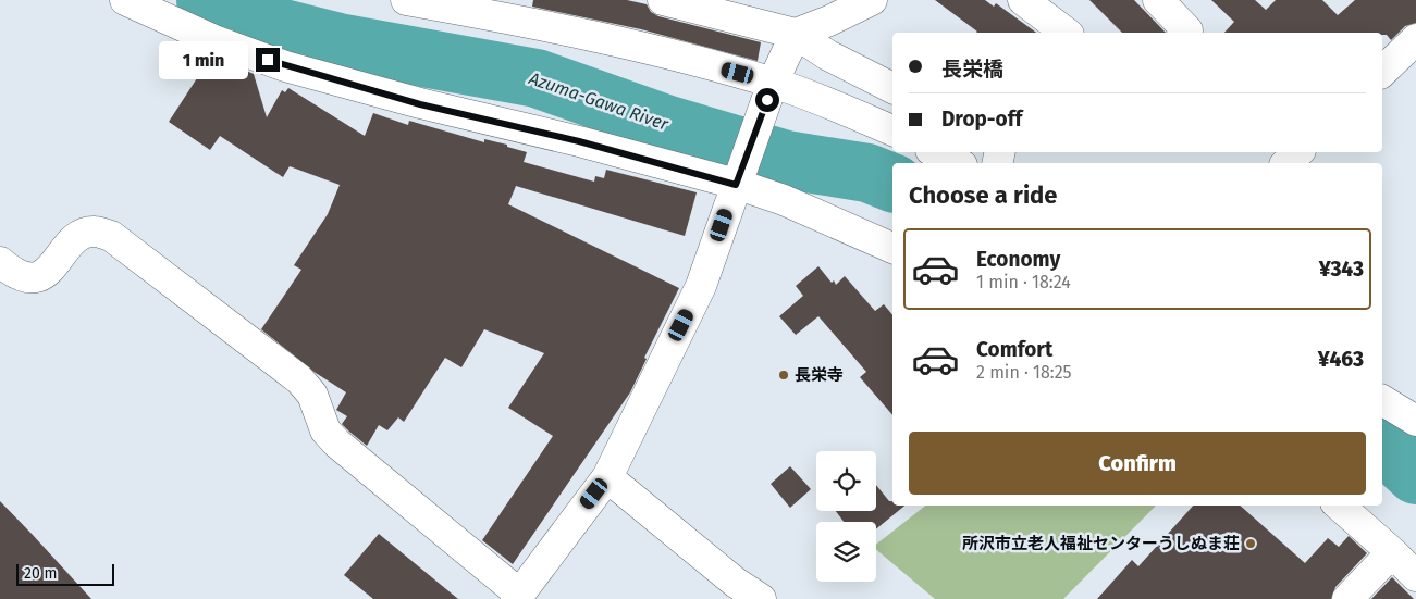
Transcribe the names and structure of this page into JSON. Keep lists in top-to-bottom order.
{
  "water": ["Azuma-Gawa River"],
  "places": ["長栄寺", "所沢市立老人福祉センターうしぬま荘"],
  "scale_bar": "20 m",
  "page": {
    "banner": ["長栄橋", "Drop-off"],
    "bubble": "1 min",
    "heading": "Choose a ride",
    "list": [
      {
        "name": "Economy",
        "note": "1 min · 18:24",
        "value": "¥343"
      },
      {
        "name": "Comfort",
        "note": "2 min · 18:25",
        "value": "¥463"
      }
    ],
    "buttons": "Confirm",
    "scale": "20 m"
  }
}
